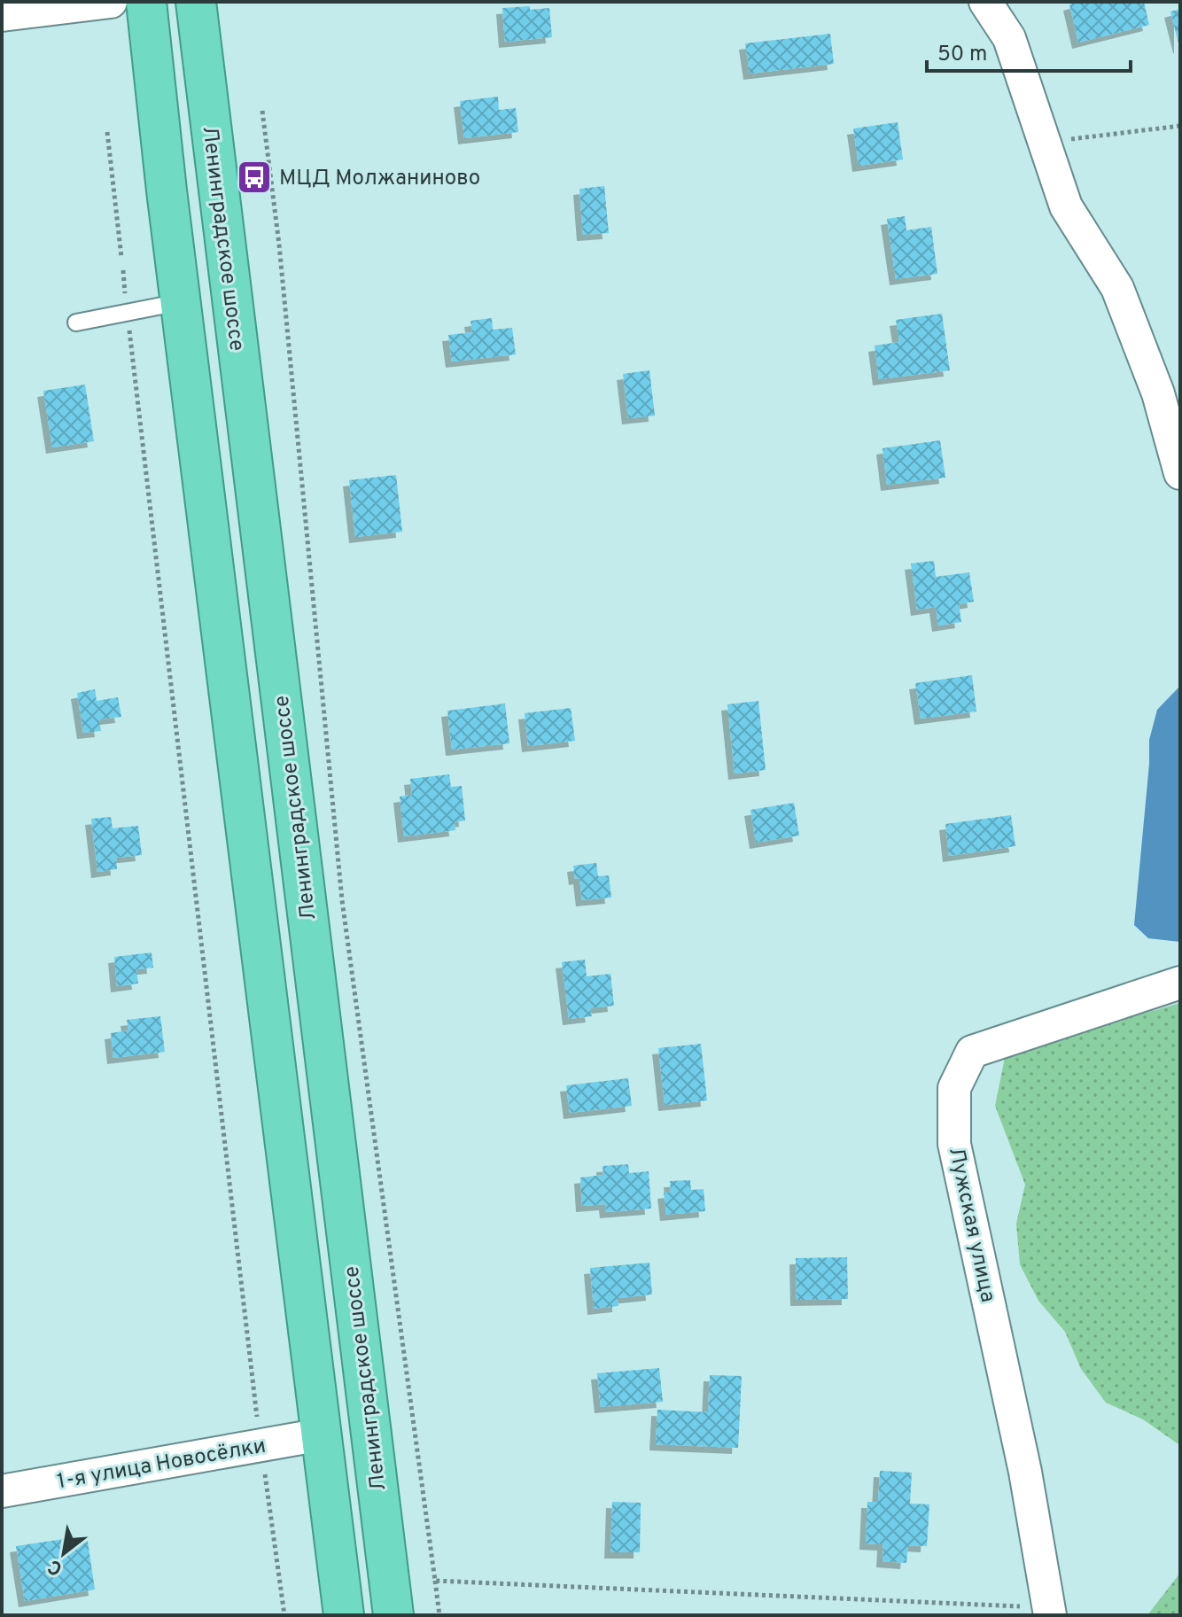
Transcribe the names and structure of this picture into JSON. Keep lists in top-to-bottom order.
{
  "streets": {
    "highway": ["Ленинградское шоссе"],
    "street": ["Лужская улица", "1-я улица Новосёлки"]
  },
  "places": {
    "bus stop": ["МЦД Молжаниново"]
  },
  "scale_bar": "50 m",
  "north": "bottom left"
}
